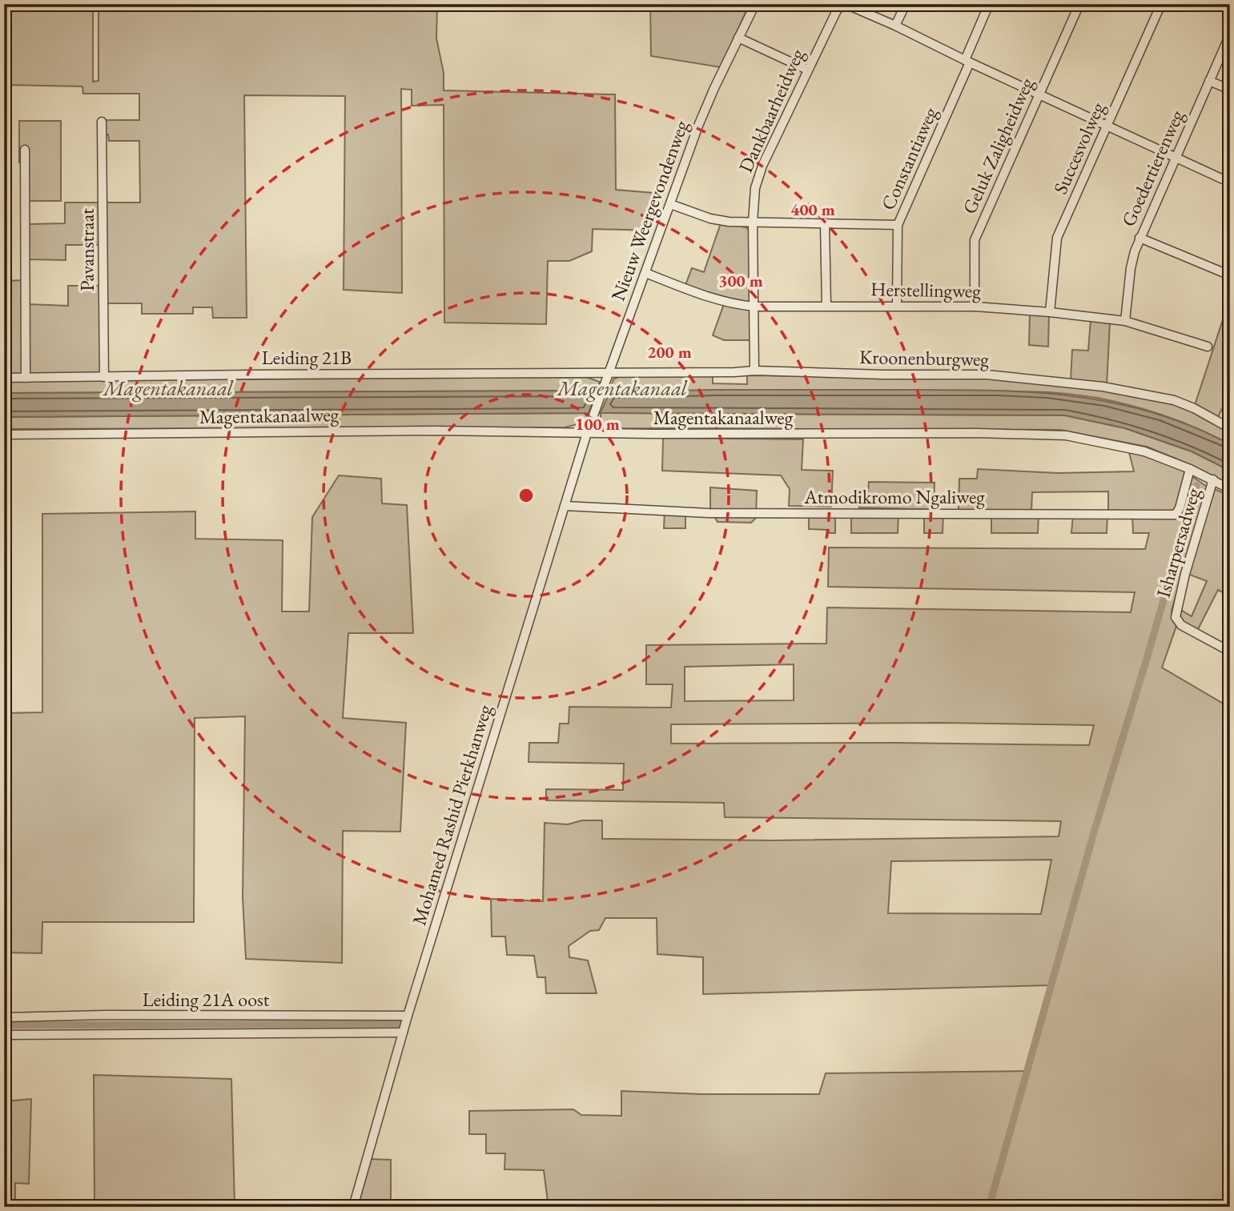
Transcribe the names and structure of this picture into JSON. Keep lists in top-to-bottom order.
{
  "streets": {
    "street": [
      "Dankbaarheidweg",
      "Geluk Zaligheidweg",
      "Succesvolweg",
      "Constantiaweg",
      "Goedertierenweg",
      "Nieuw Weergevondenweg",
      "Pavanstraat",
      "Herstellingweg",
      "Leiding 21B",
      "Kroonenburgweg",
      "Magentakanaalweg",
      "Atmodikromo Ngaliweg",
      "Isharpersadweg",
      "Mohamed Rashid Pierkhanweg",
      "Leiding 21A oost"
    ]
  },
  "crossings": [
    ["Dankbaarheidweg", "Herstellingweg"],
    ["Dankbaarheidweg", "Kroonenburgweg"],
    ["Geluk Zaligheidweg", "Herstellingweg"],
    ["Succesvolweg", "Herstellingweg"],
    ["Constantiaweg", "Herstellingweg"],
    ["Goedertierenweg", "Herstellingweg"],
    ["Nieuw Weergevondenweg", "Herstellingweg"],
    ["Nieuw Weergevondenweg", "Leiding 21B"],
    ["Nieuw Weergevondenweg", "Kroonenburgweg"],
    ["Nieuw Weergevondenweg", "Magentakanaalweg"],
    ["Nieuw Weergevondenweg", "Mohamed Rashid Pierkhanweg"],
    ["Pavanstraat", "Leiding 21B"],
    ["Leiding 21B", "Kroonenburgweg"],
    ["Magentakanaalweg", "Atmodikromo Ngaliweg"],
    ["Magentakanaalweg", "Isharpersadweg"],
    ["Magentakanaalweg", "Mohamed Rashid Pierkhanweg"],
    ["Atmodikromo Ngaliweg", "Mohamed Rashid Pierkhanweg"],
    ["Mohamed Rashid Pierkhanweg", "Leiding 21A oost"]
  ],
  "water": ["Magentakanaal"],
  "rings": [
    "400 m",
    "300 m",
    "200 m",
    "100 m"
  ]
}
